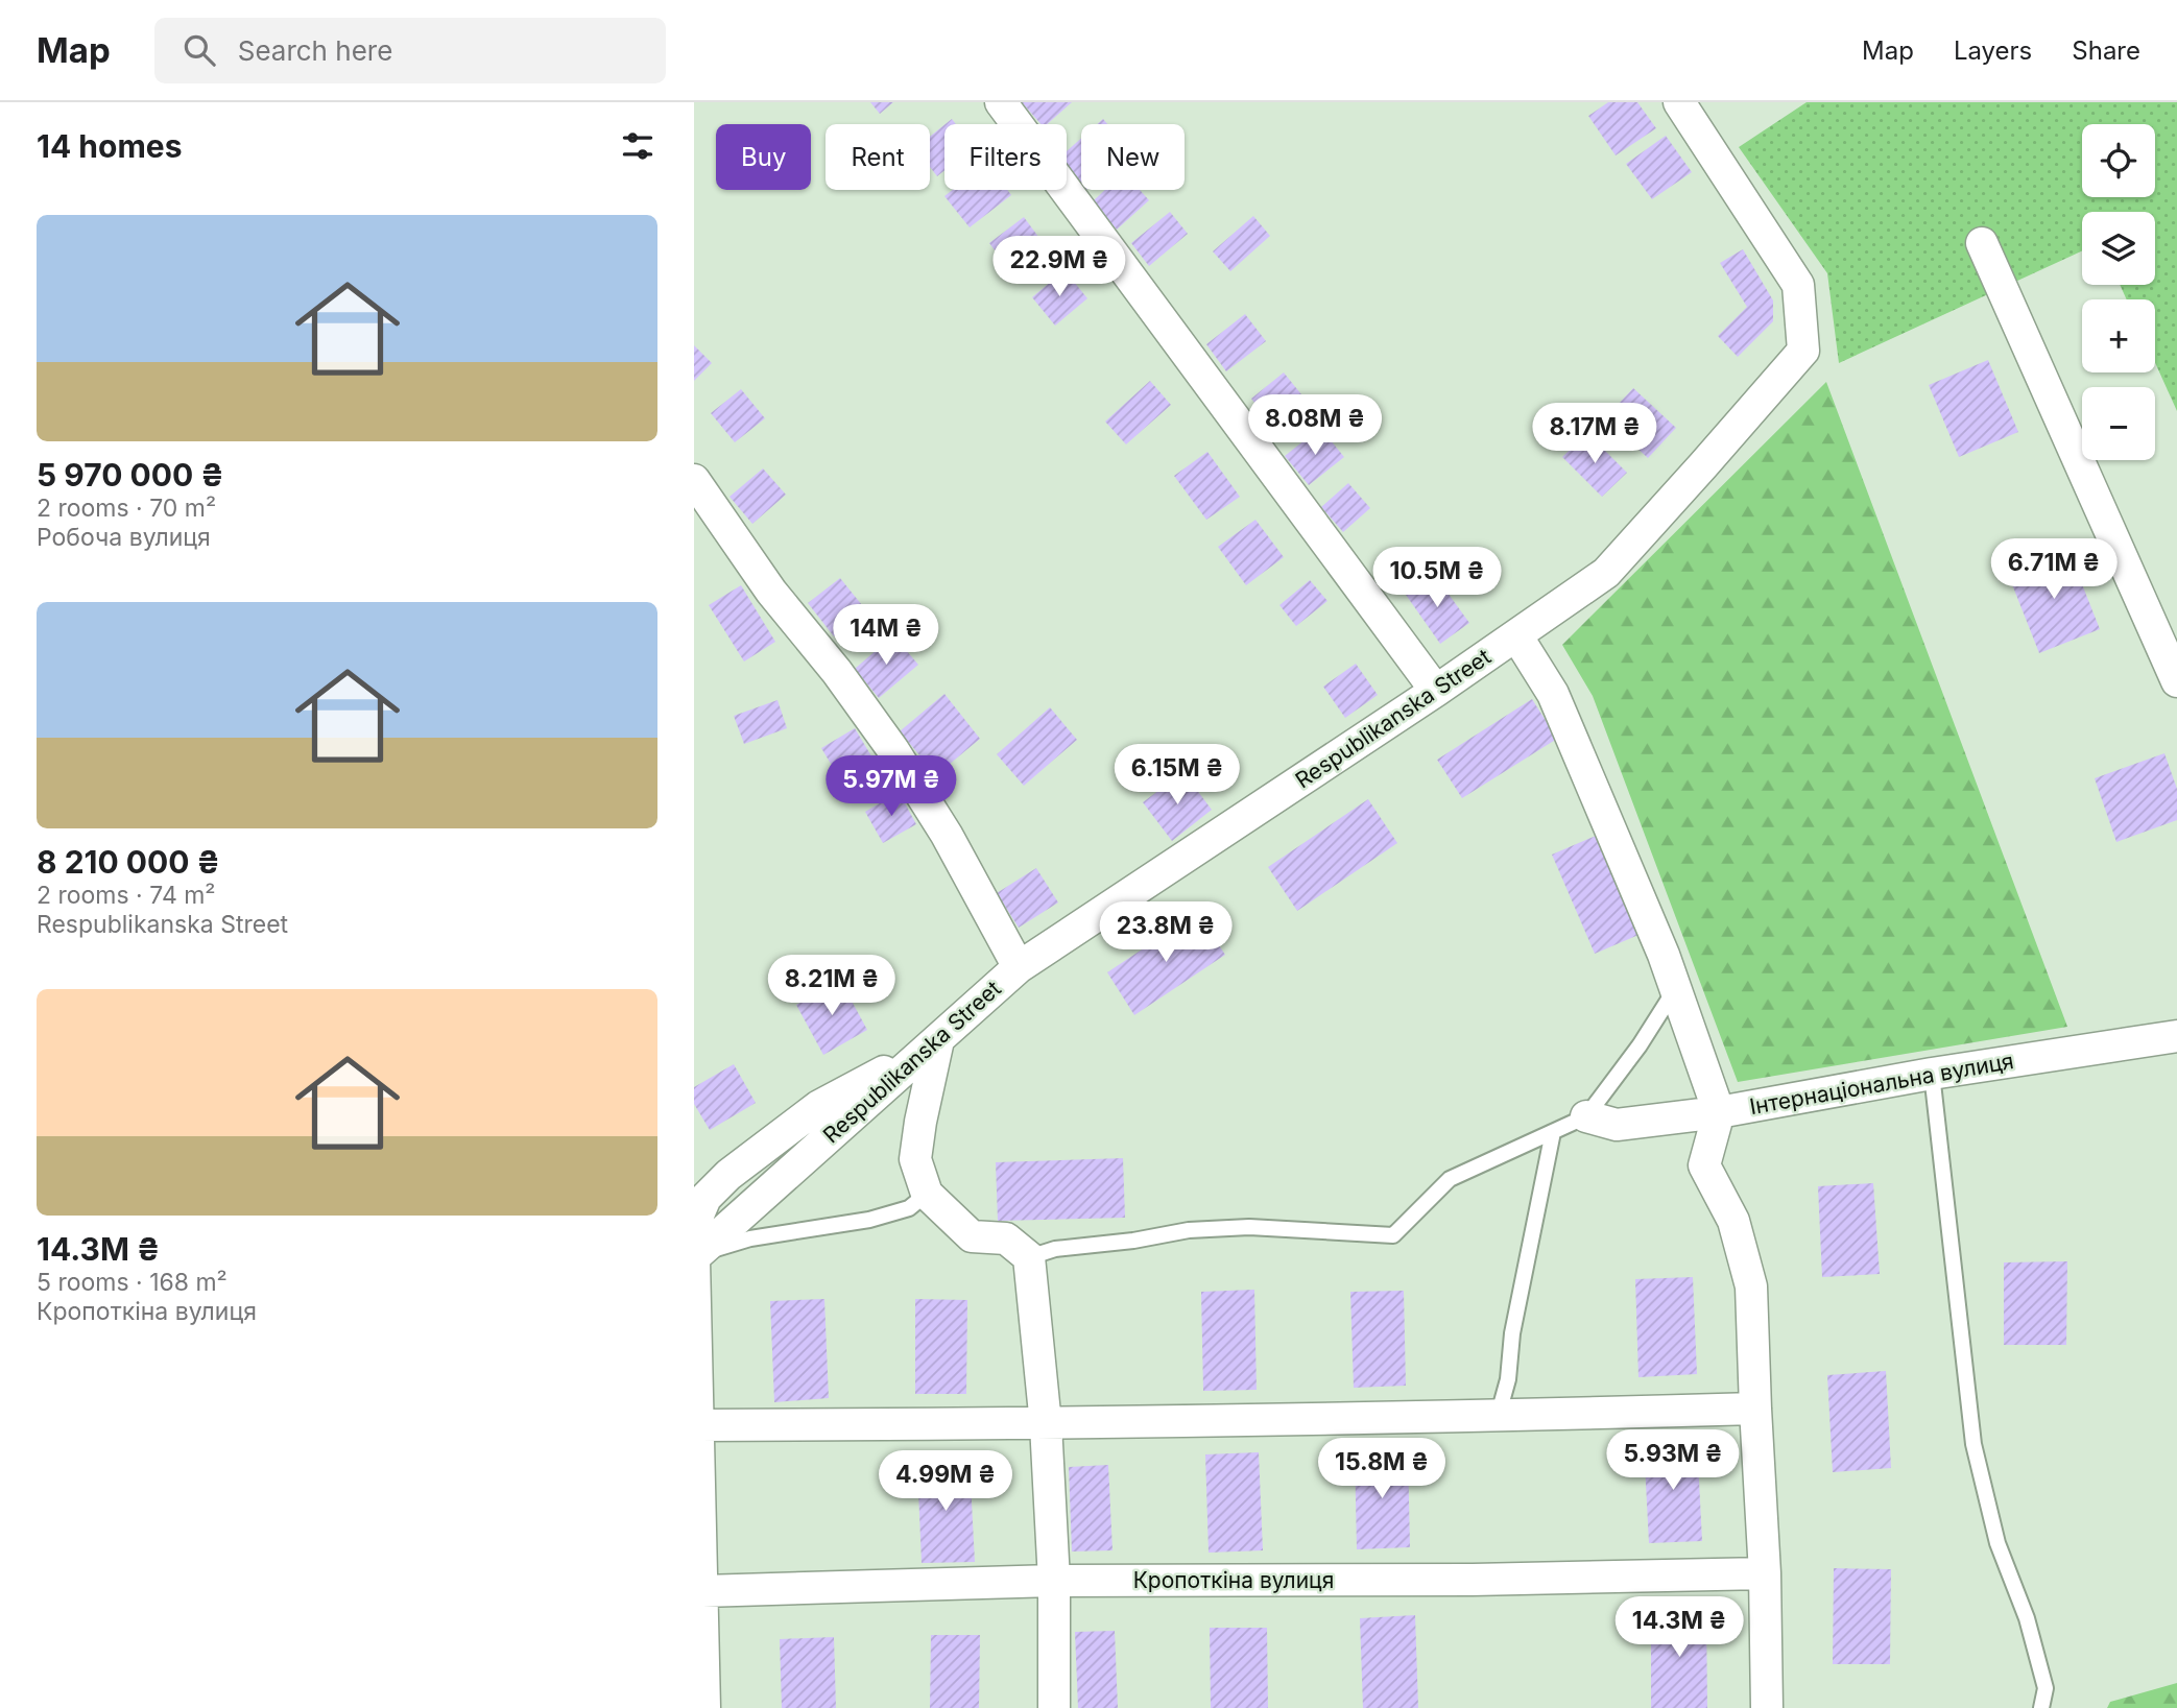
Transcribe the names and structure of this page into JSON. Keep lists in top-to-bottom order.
{
  "streets": {
    "street": ["Respublikanska Street", "Інтернаціональна вулиця", "Кропоткіна вулиця"]
  },
  "page": {
    "header": "Map",
    "search": "Search here",
    "nav": ["Map", "Layers", "Share"],
    "heading": "14 homes",
    "map_buttons": ["+", "−"],
    "chip": [
      "Buy",
      "Rent",
      "Filters",
      "New"
    ],
    "list": [
      {
        "name": "5 970 000 ₴",
        "note": "2 rooms · 70 m² · Робоча вулиця"
      },
      {
        "name": "8 210 000 ₴",
        "note": "2 rooms · 74 m² · Respublikanska Street"
      },
      {
        "name": "14.3M ₴",
        "note": "5 rooms · 168 m² · Кропоткіна вулиця"
      }
    ],
    "price": [
      "22.9M ₴",
      "8.08M ₴",
      "8.17M ₴",
      "6.71M ₴",
      "10.5M ₴",
      "14M ₴",
      "6.15M ₴",
      "5.97M ₴",
      "23.8M ₴",
      "8.21M ₴",
      "5.93M ₴",
      "15.8M ₴",
      "4.99M ₴",
      "14.3M ₴"
    ]
  }
}
